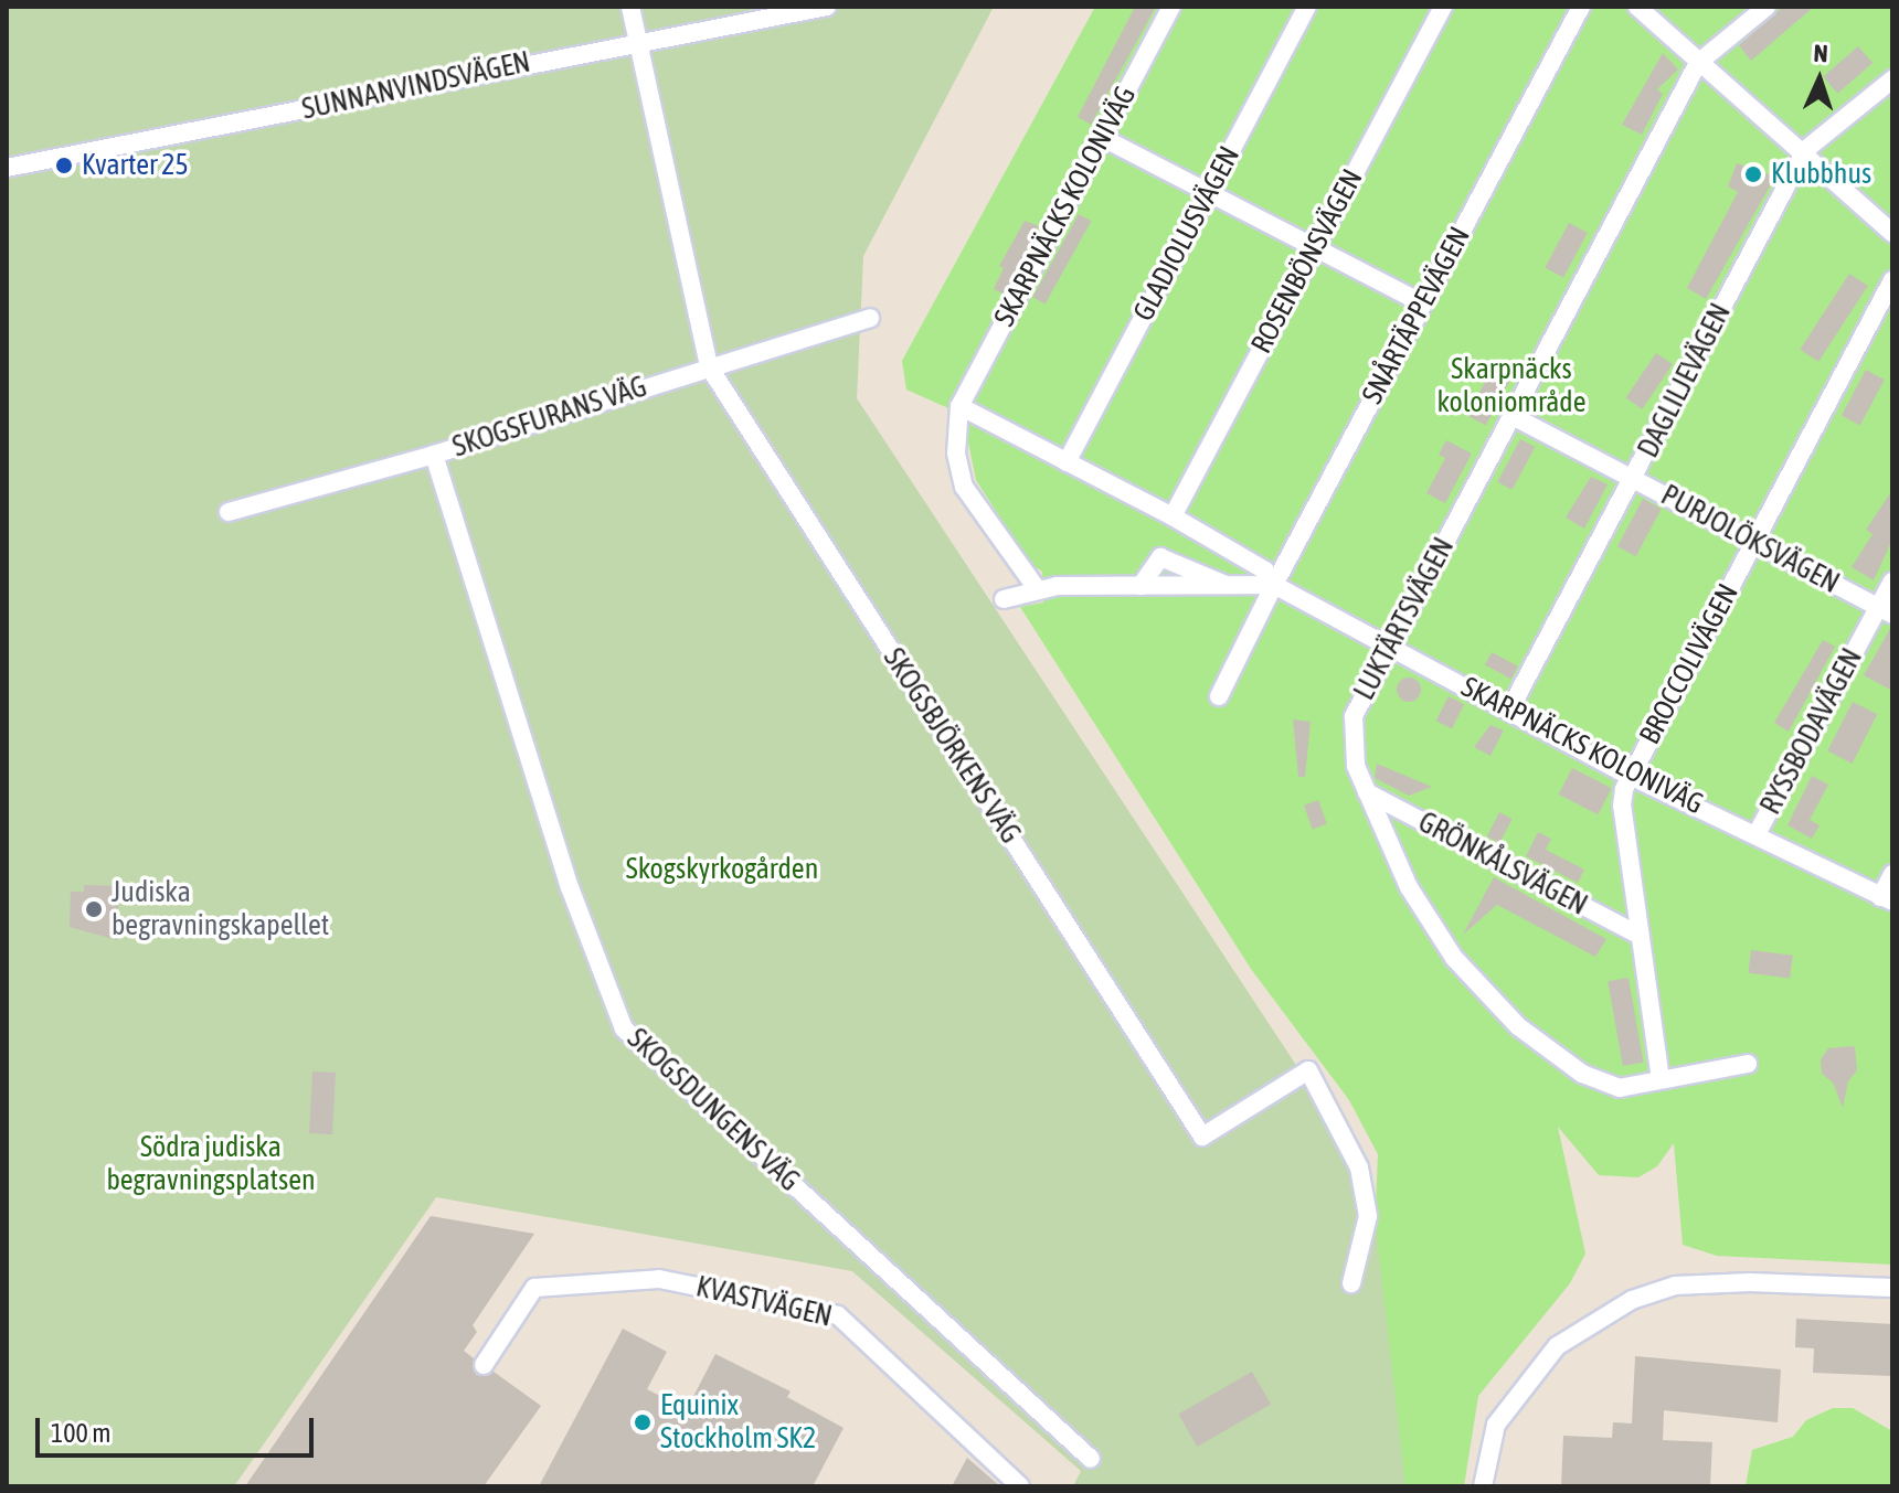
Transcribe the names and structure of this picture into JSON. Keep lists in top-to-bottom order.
{
  "streets": {
    "street": [
      "SUNNANVINDSVÄGEN",
      "SKARPNÄCKS KOLONIVÄG",
      "GLADIOLUSVÄGEN",
      "ROSENBÖNSVÄGEN",
      "SNÅRTÄPPEVÄGEN",
      "DAGLILJEVÄGEN",
      "SKOGSFURANS VÄG",
      "PURJOLÖKSVÄGEN",
      "LUKTÄRTSVÄGEN",
      "BROCCOLIVÄGEN",
      "RYSSBODAVÄGEN",
      "SKOGSBJÖRKENS VÄG",
      "GRÖNKÅLSVÄGEN",
      "SKOGSDUNGENS VÄG",
      "KVASTVÄGEN"
    ]
  },
  "crossings": [
    ["SUNNANVINDSVÄGEN", "SKOGSBJÖRKENS VÄG"],
    ["SKARPNÄCKS KOLONIVÄG", "GLADIOLUSVÄGEN"],
    ["SKARPNÄCKS KOLONIVÄG", "ROSENBÖNSVÄGEN"],
    ["SKARPNÄCKS KOLONIVÄG", "SNÅRTÄPPEVÄGEN"],
    ["SKARPNÄCKS KOLONIVÄG", "DAGLILJEVÄGEN"],
    ["SKARPNÄCKS KOLONIVÄG", "LUKTÄRTSVÄGEN"],
    ["SKARPNÄCKS KOLONIVÄG", "BROCCOLIVÄGEN"],
    ["SKARPNÄCKS KOLONIVÄG", "RYSSBODAVÄGEN"],
    ["DAGLILJEVÄGEN", "PURJOLÖKSVÄGEN"],
    ["SKOGSFURANS VÄG", "SKOGSBJÖRKENS VÄG"],
    ["SKOGSFURANS VÄG", "SKOGSDUNGENS VÄG"],
    ["PURJOLÖKSVÄGEN", "LUKTÄRTSVÄGEN"],
    ["PURJOLÖKSVÄGEN", "BROCCOLIVÄGEN"],
    ["PURJOLÖKSVÄGEN", "RYSSBODAVÄGEN"],
    ["LUKTÄRTSVÄGEN", "BROCCOLIVÄGEN"],
    ["LUKTÄRTSVÄGEN", "GRÖNKÅLSVÄGEN"],
    ["BROCCOLIVÄGEN", "GRÖNKÅLSVÄGEN"]
  ],
  "parks": ["Skarpnäcks koloniområde", "Skogskyrkogården", "Södra judiska begravningsplatsen"],
  "places": [
    "Kvarter 25",
    "Klubbhus",
    "Judiska begravningskapellet",
    "Equinix Stockholm SK2"
  ],
  "scale_bar": "100 m",
  "north": "top"
}
